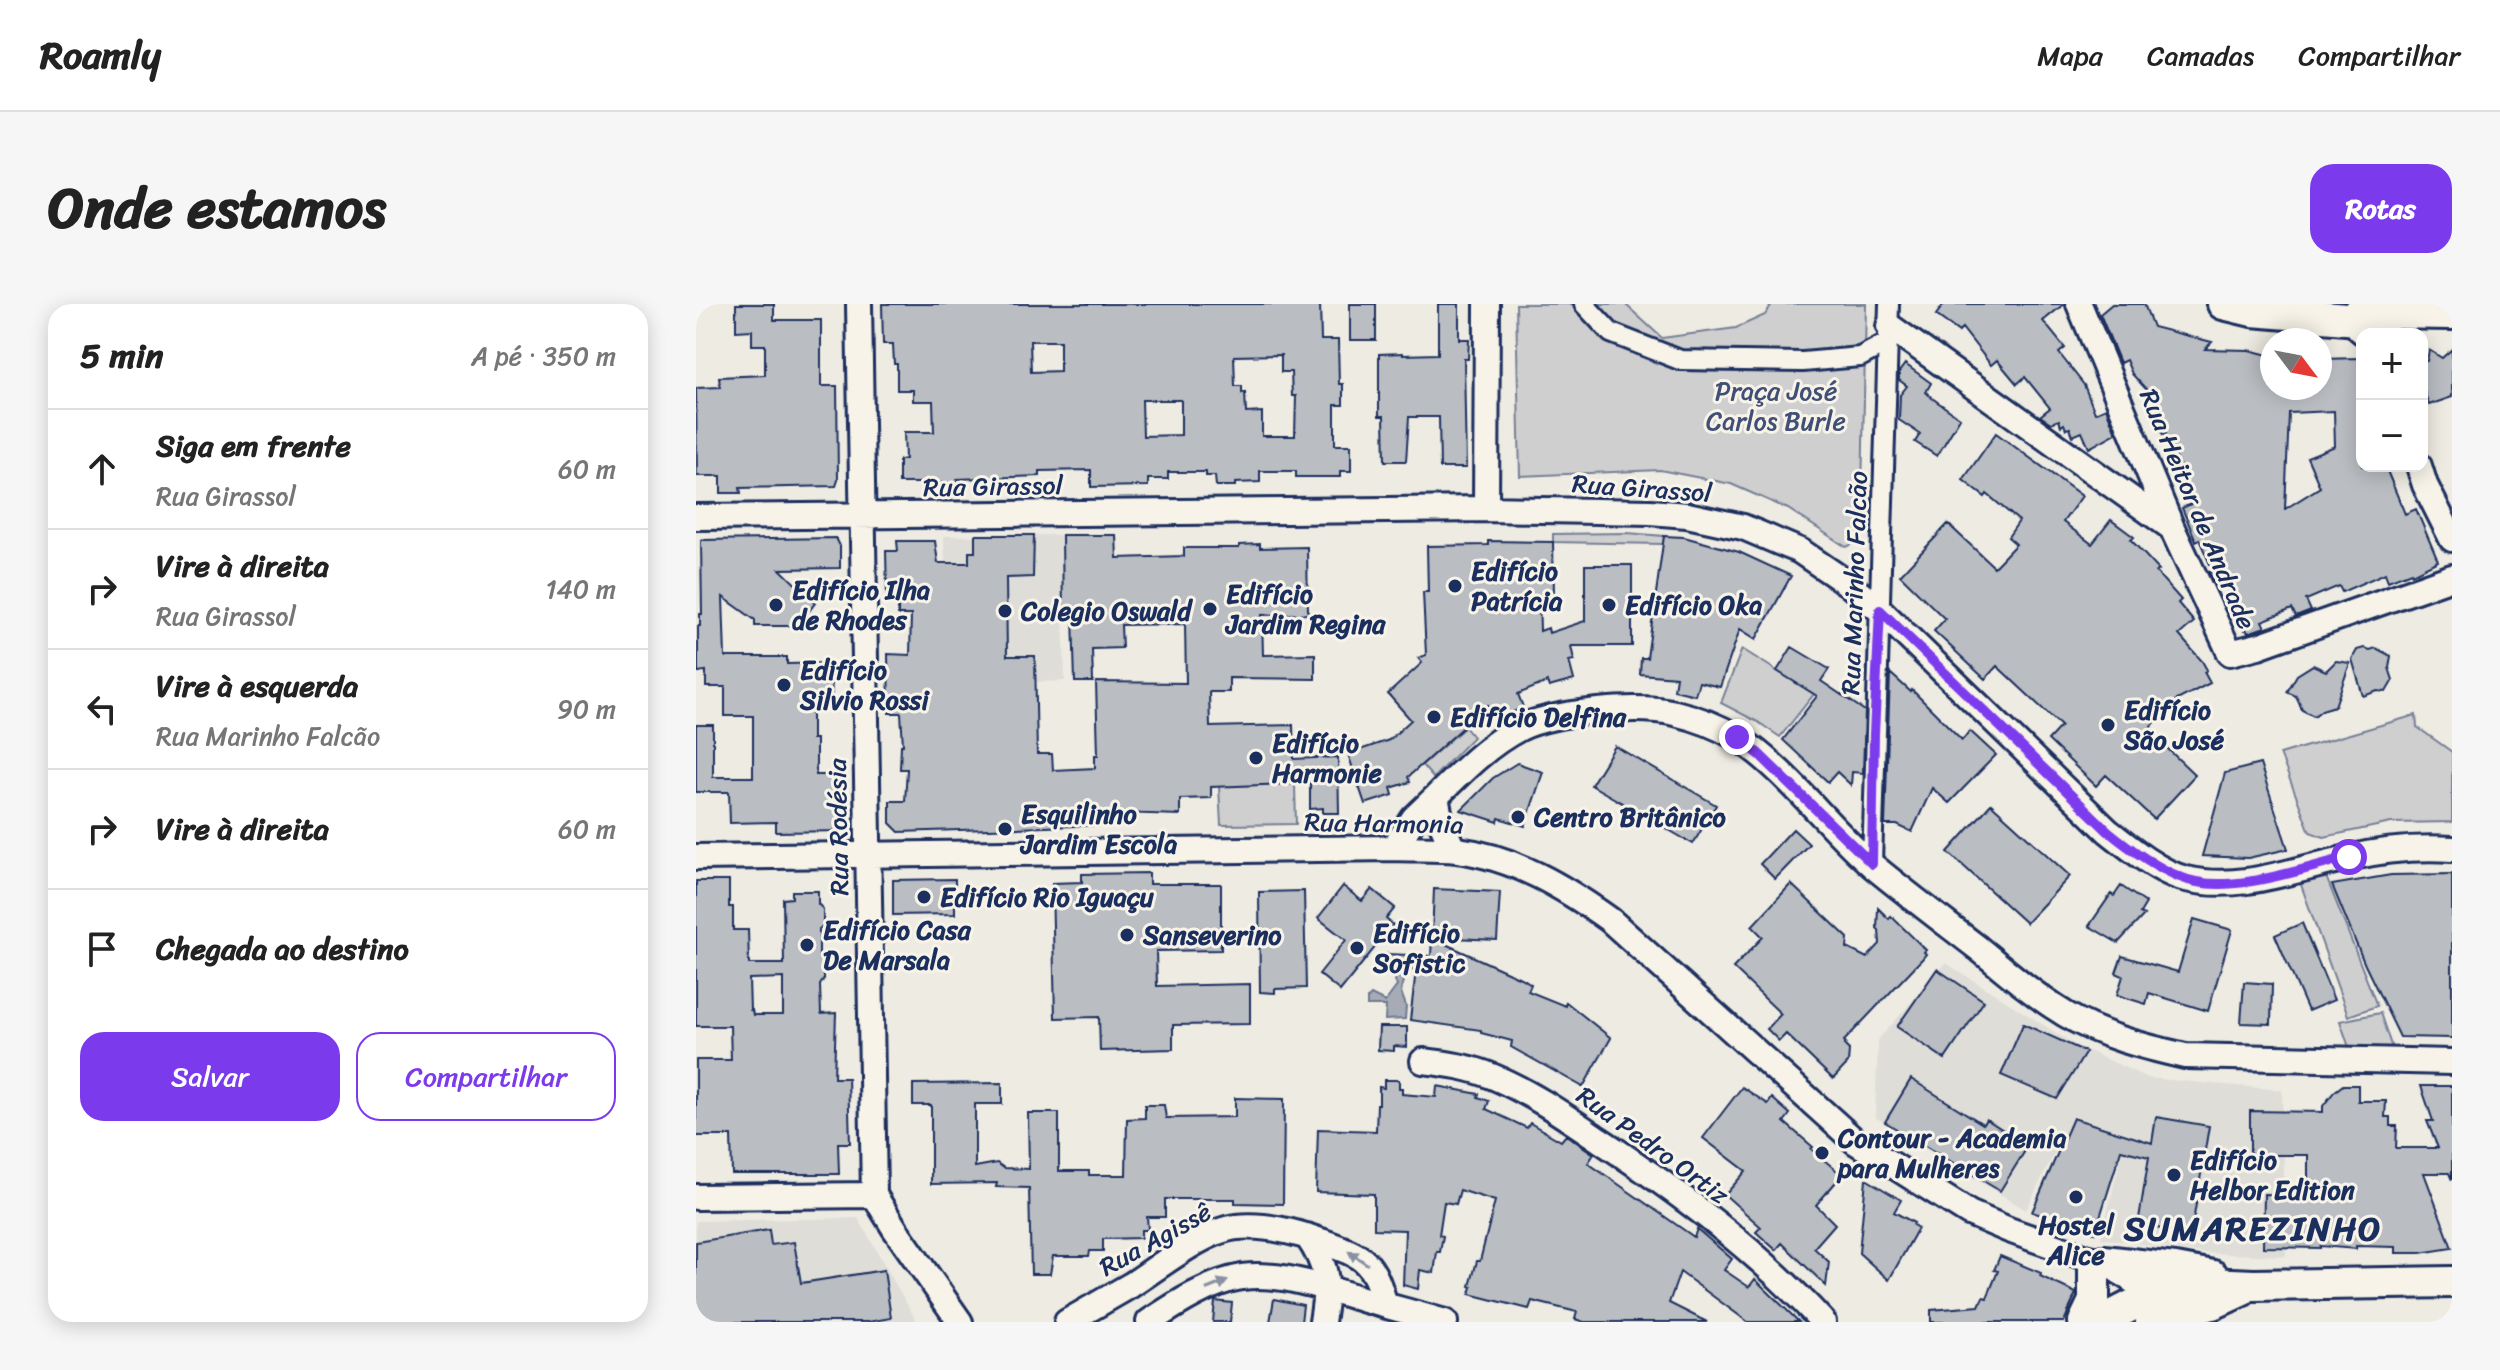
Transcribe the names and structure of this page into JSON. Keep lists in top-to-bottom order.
{
  "streets": {
    "street": [
      "Rua Girassol",
      "Rua Heitor de Andrade",
      "Rua Marinho Falcão",
      "Rua Harmonia",
      "Rua Rodésia",
      "Rua Pedro Ortiz",
      "Rua Agissê"
    ]
  },
  "crossings": [
    ["Rua Girassol", "Rua Marinho Falcão"],
    ["Rua Girassol", "Rua Rodésia"],
    ["Rua Harmonia", "Rua Rodésia"]
  ],
  "districts": ["SUMAREZINHO"],
  "parks": ["Praça José Carlos Burle"],
  "places": [
    "Edifício Patrícia",
    "Edifício Ilha de Rhodes",
    "Edifício Oka",
    "Edifício Jardim Regina",
    "Colegio Oswald",
    "Edifício Silvio Rossi",
    "Edifício Delfina",
    "Edifício São José",
    "Edifício Harmonie",
    "Centro Britânico",
    "Esquilinho Jardim Escola",
    "Edifício Rio Iguaçu",
    "Sanseverino",
    "Edifício Casa De Marsala",
    "Edifício Sofistic",
    "Contour - Academia para Mulheres",
    "Edifício Helbor Edition",
    "Hostel Alice"
  ],
  "north": "bottom right",
  "page": {
    "header": "Roamly",
    "nav": ["Mapa", "Camadas", "Compartilhar"],
    "title": "Onde estamos",
    "buttons": [
      "Rotas",
      ["Salvar", "Compartilhar"]
    ],
    "heading": ["5 min", "A pé · 350 m"],
    "map_buttons": ["+", "−"],
    "list": [
      ["Siga em frente", "Rua Girassol", "60 m"],
      ["Vire à direita", "Rua Girassol", "140 m"],
      ["Vire à esquerda", "Rua Marinho Falcão", "90 m"],
      ["Vire à direita", "60 m"],
      "Chegada ao destino"
    ]
  }
}
